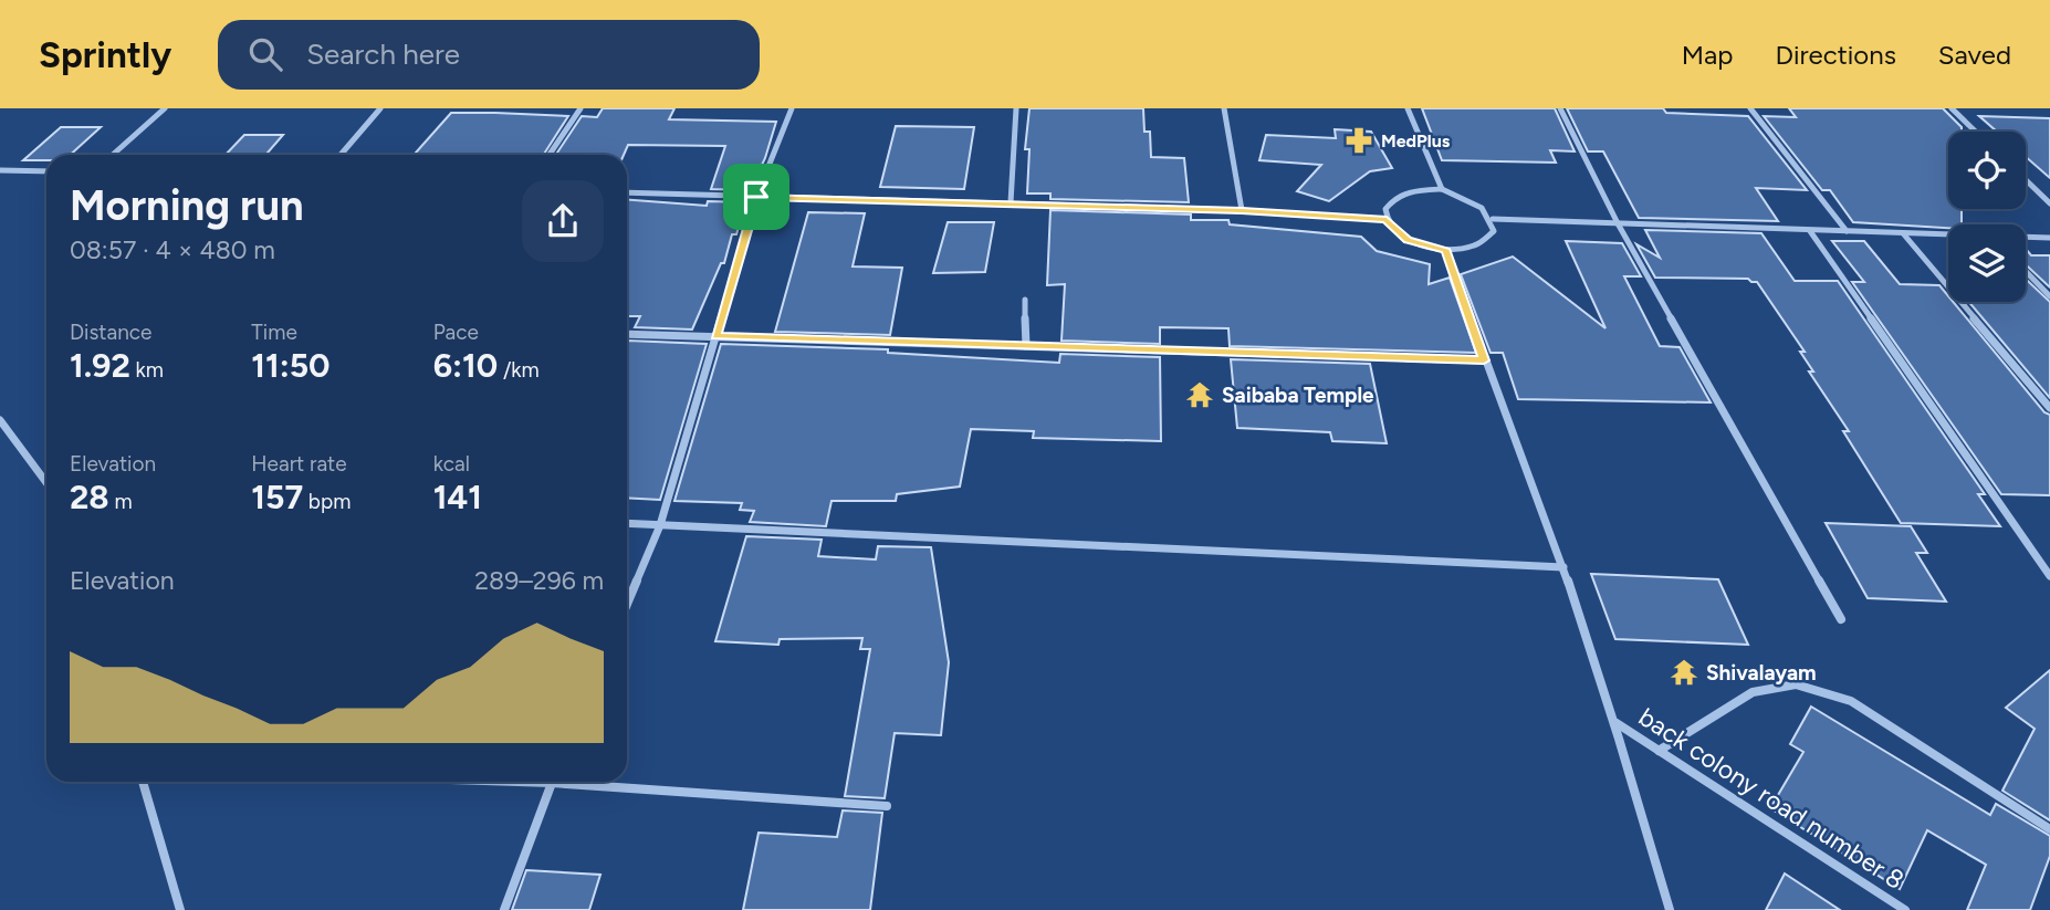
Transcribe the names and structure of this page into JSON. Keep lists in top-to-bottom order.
{
  "streets": {
    "street": ["back colony road number 8"]
  },
  "places": {
    "pharmacy": ["MedPlus"],
    "temple": ["Saibaba Temple", "Shivalayam"]
  },
  "page": {
    "header": "Sprintly",
    "search": "Search here",
    "nav": ["Map", "Directions", "Saved"],
    "heading": ["Morning run", "08:57 · 4 × 480 m"],
    "stats": [
      ["Distance", "1.92 km"],
      ["Time", "11:50"],
      ["Pace", "6:10 /km"],
      ["Elevation", "28 m"],
      ["Heart rate", "157 bpm"],
      ["kcal", "141"]
    ],
    "chart": ["Elevation", "289–296 m"]
  }
}
